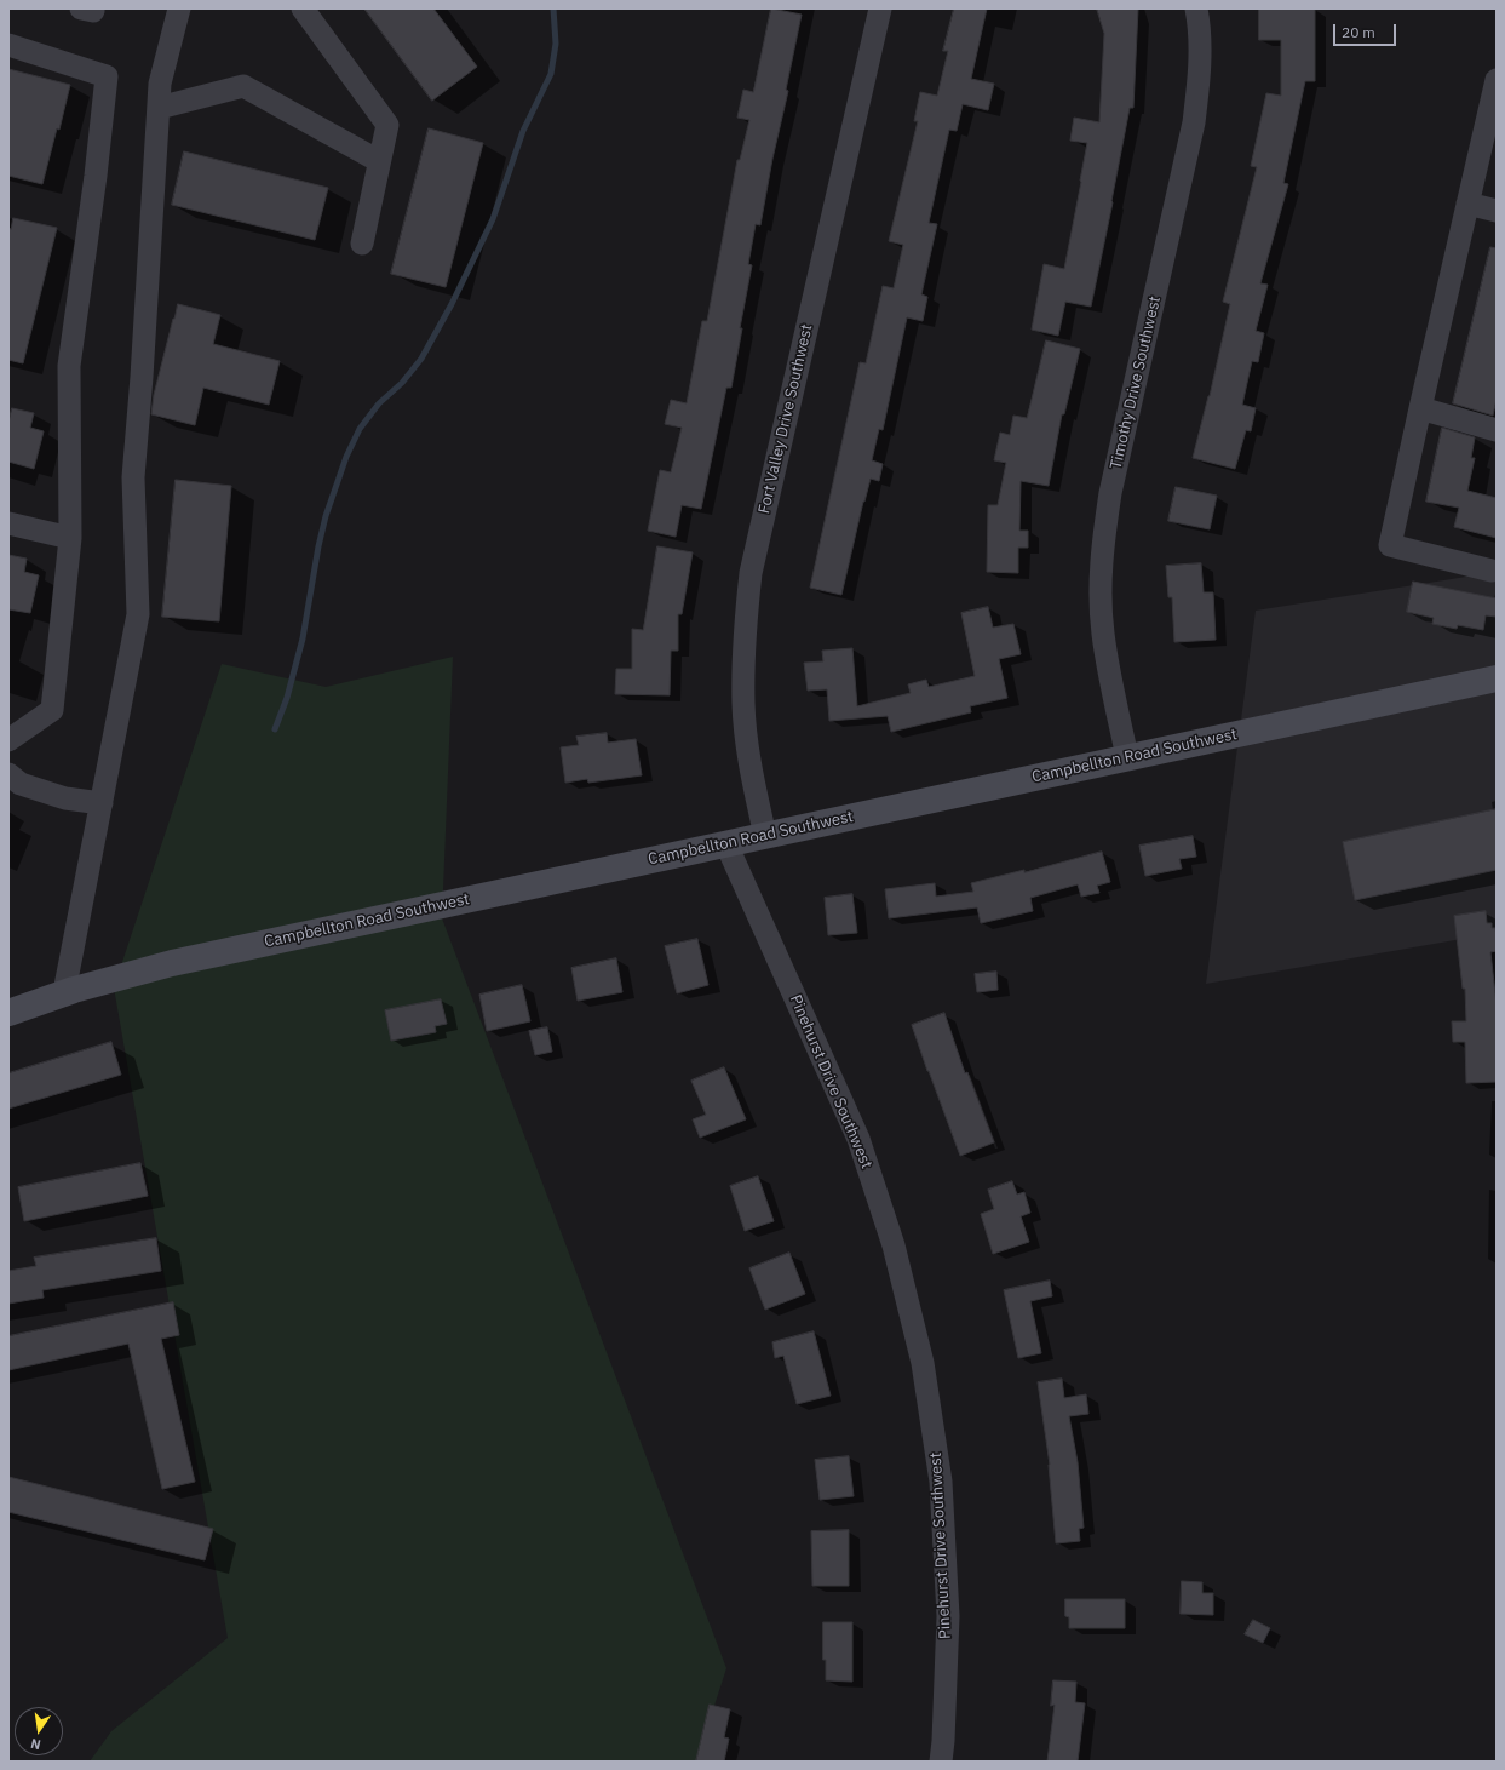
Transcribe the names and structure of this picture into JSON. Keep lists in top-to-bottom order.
{
  "streets": {
    "main road": ["Campbellton Road Southwest"],
    "street": ["Timothy Drive Southwest", "Fort Valley Drive Southwest", "Pinehurst Drive Southwest"]
  },
  "crossings": [
    ["Timothy Drive Southwest", "Campbellton Road Southwest"],
    ["Fort Valley Drive Southwest", "Campbellton Road Southwest"],
    ["Campbellton Road Southwest", "Pinehurst Drive Southwest"]
  ],
  "scale_bar": "20 m",
  "north": "bottom"
}
